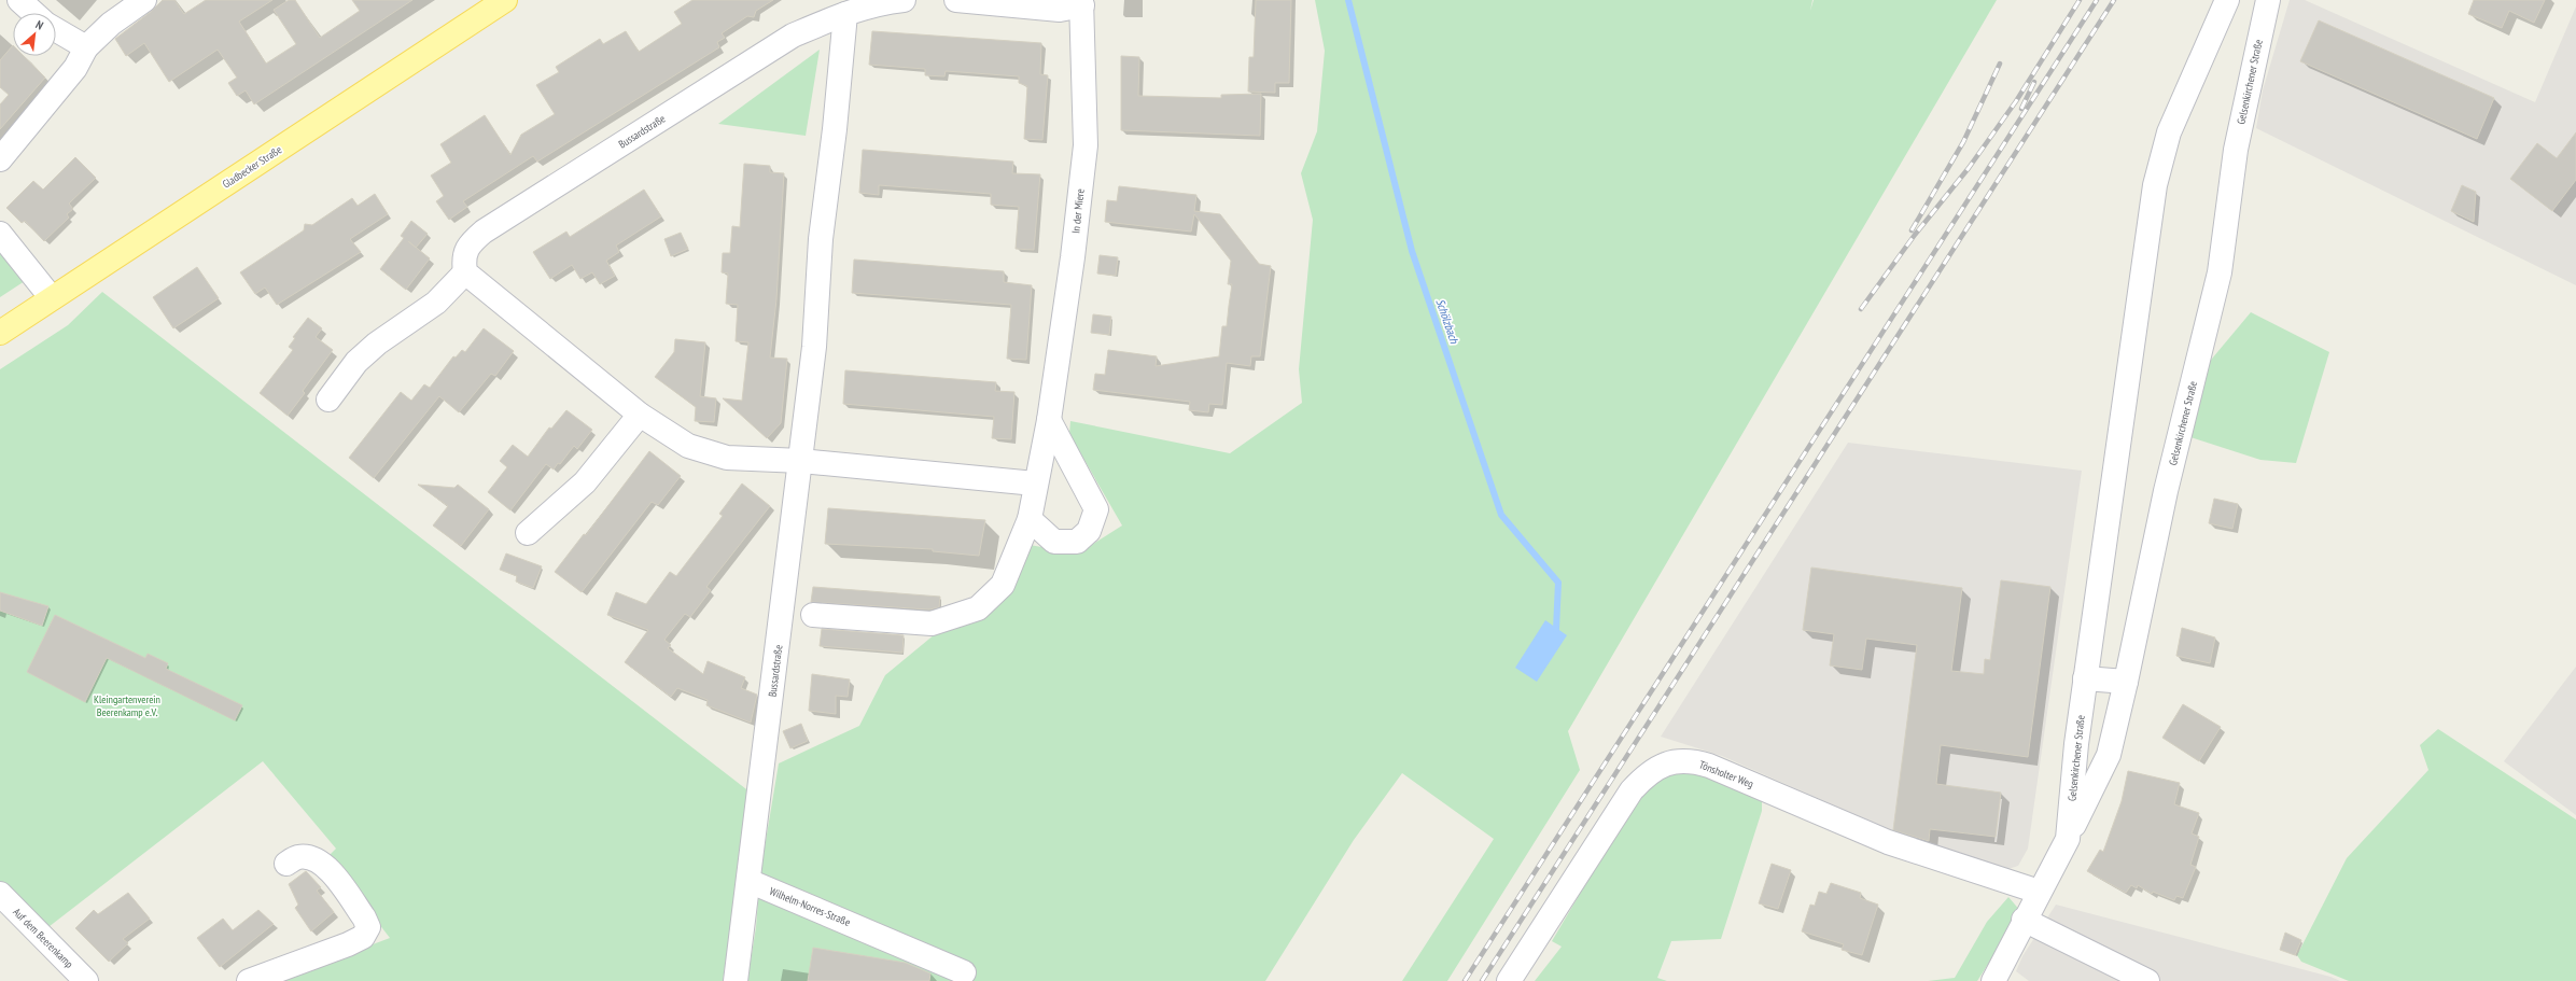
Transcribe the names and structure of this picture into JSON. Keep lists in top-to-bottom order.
{
  "streets": {
    "main road": ["Gladbecker Straße"],
    "street": [
      "Gelsenkirchener Straße",
      "Bussardstraße",
      "In der Miere",
      "Tönsholter Weg",
      "Wilhelm-Norres-Straße",
      "Auf dem Beerenkamp"
    ]
  },
  "crossings": [
    ["Gelsenkirchener Straße", "Tönsholter Weg"],
    ["Bussardstraße", "Wilhelm-Norres-Straße"]
  ],
  "water": ["Schölzbach"],
  "parks": ["Kleingartenverein Beerenkamp e.V."],
  "north": "top right"
}
